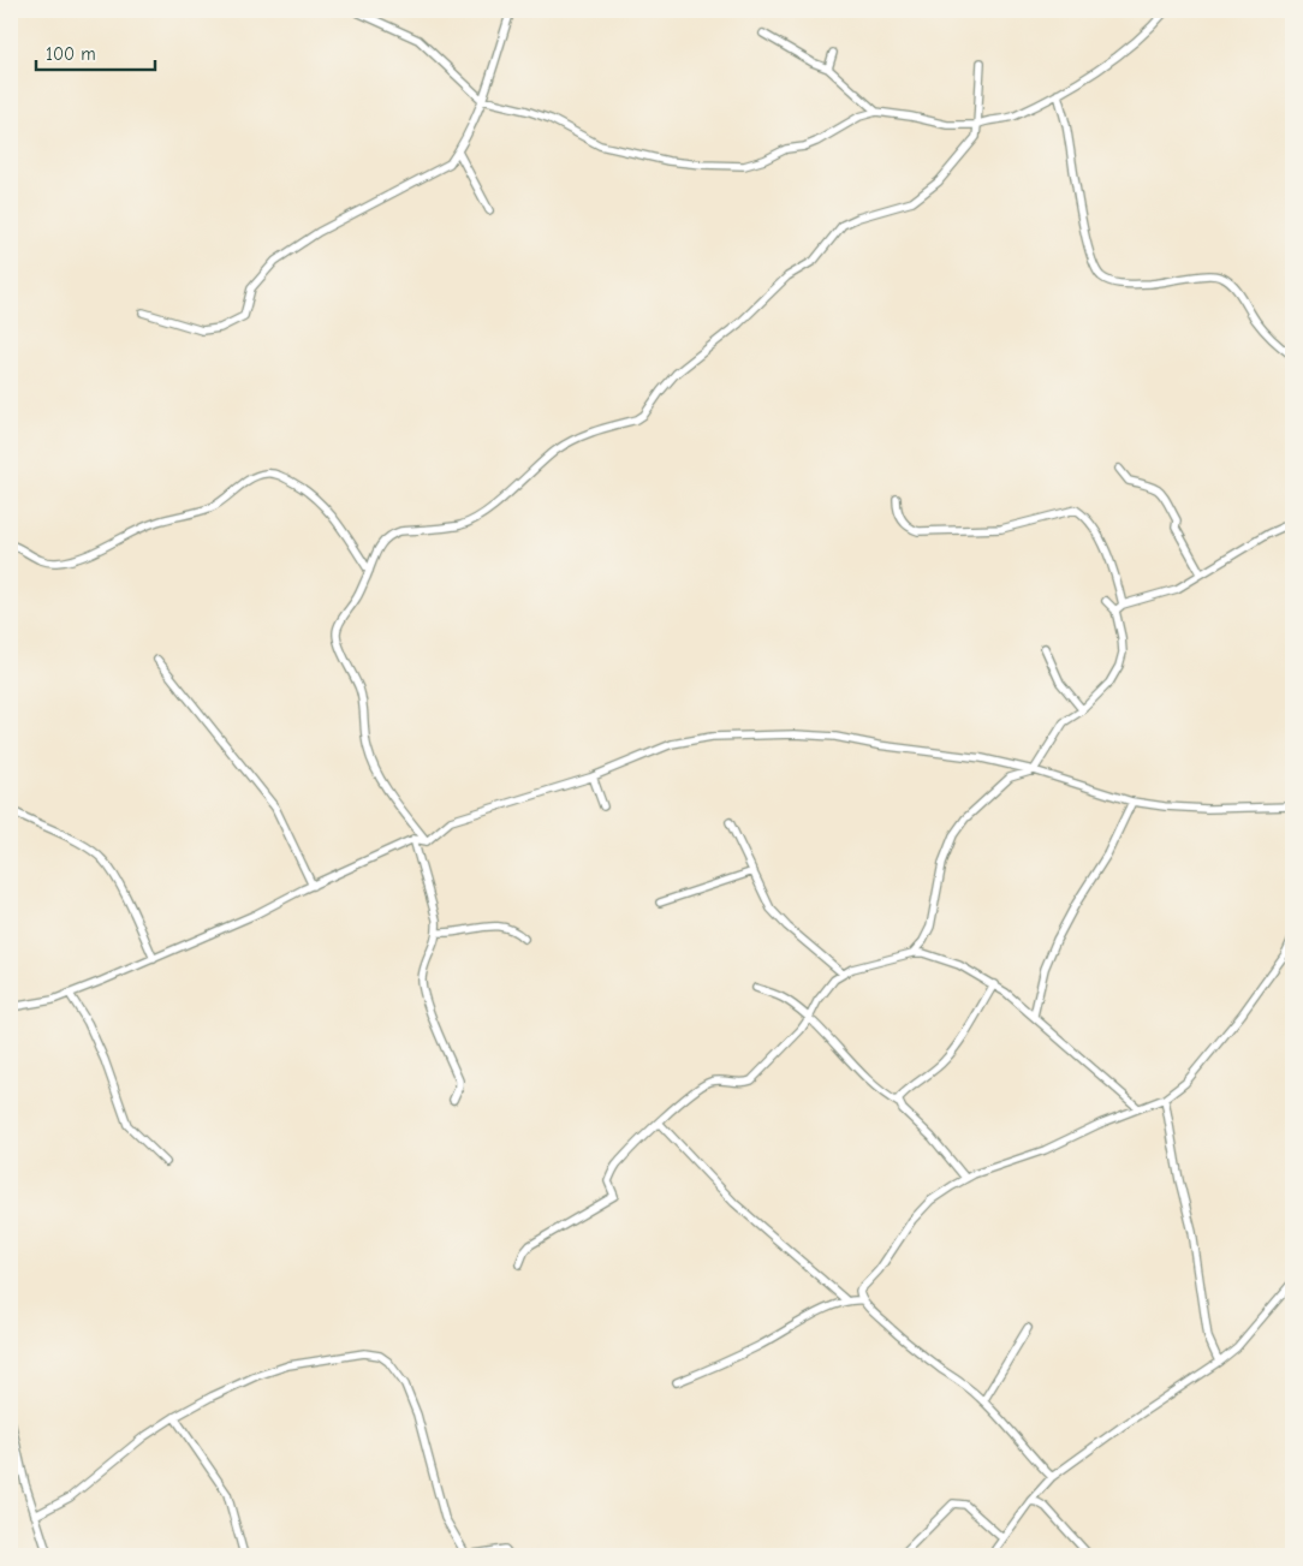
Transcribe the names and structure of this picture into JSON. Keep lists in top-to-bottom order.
{
  "scale_bar": "100 m"
}
